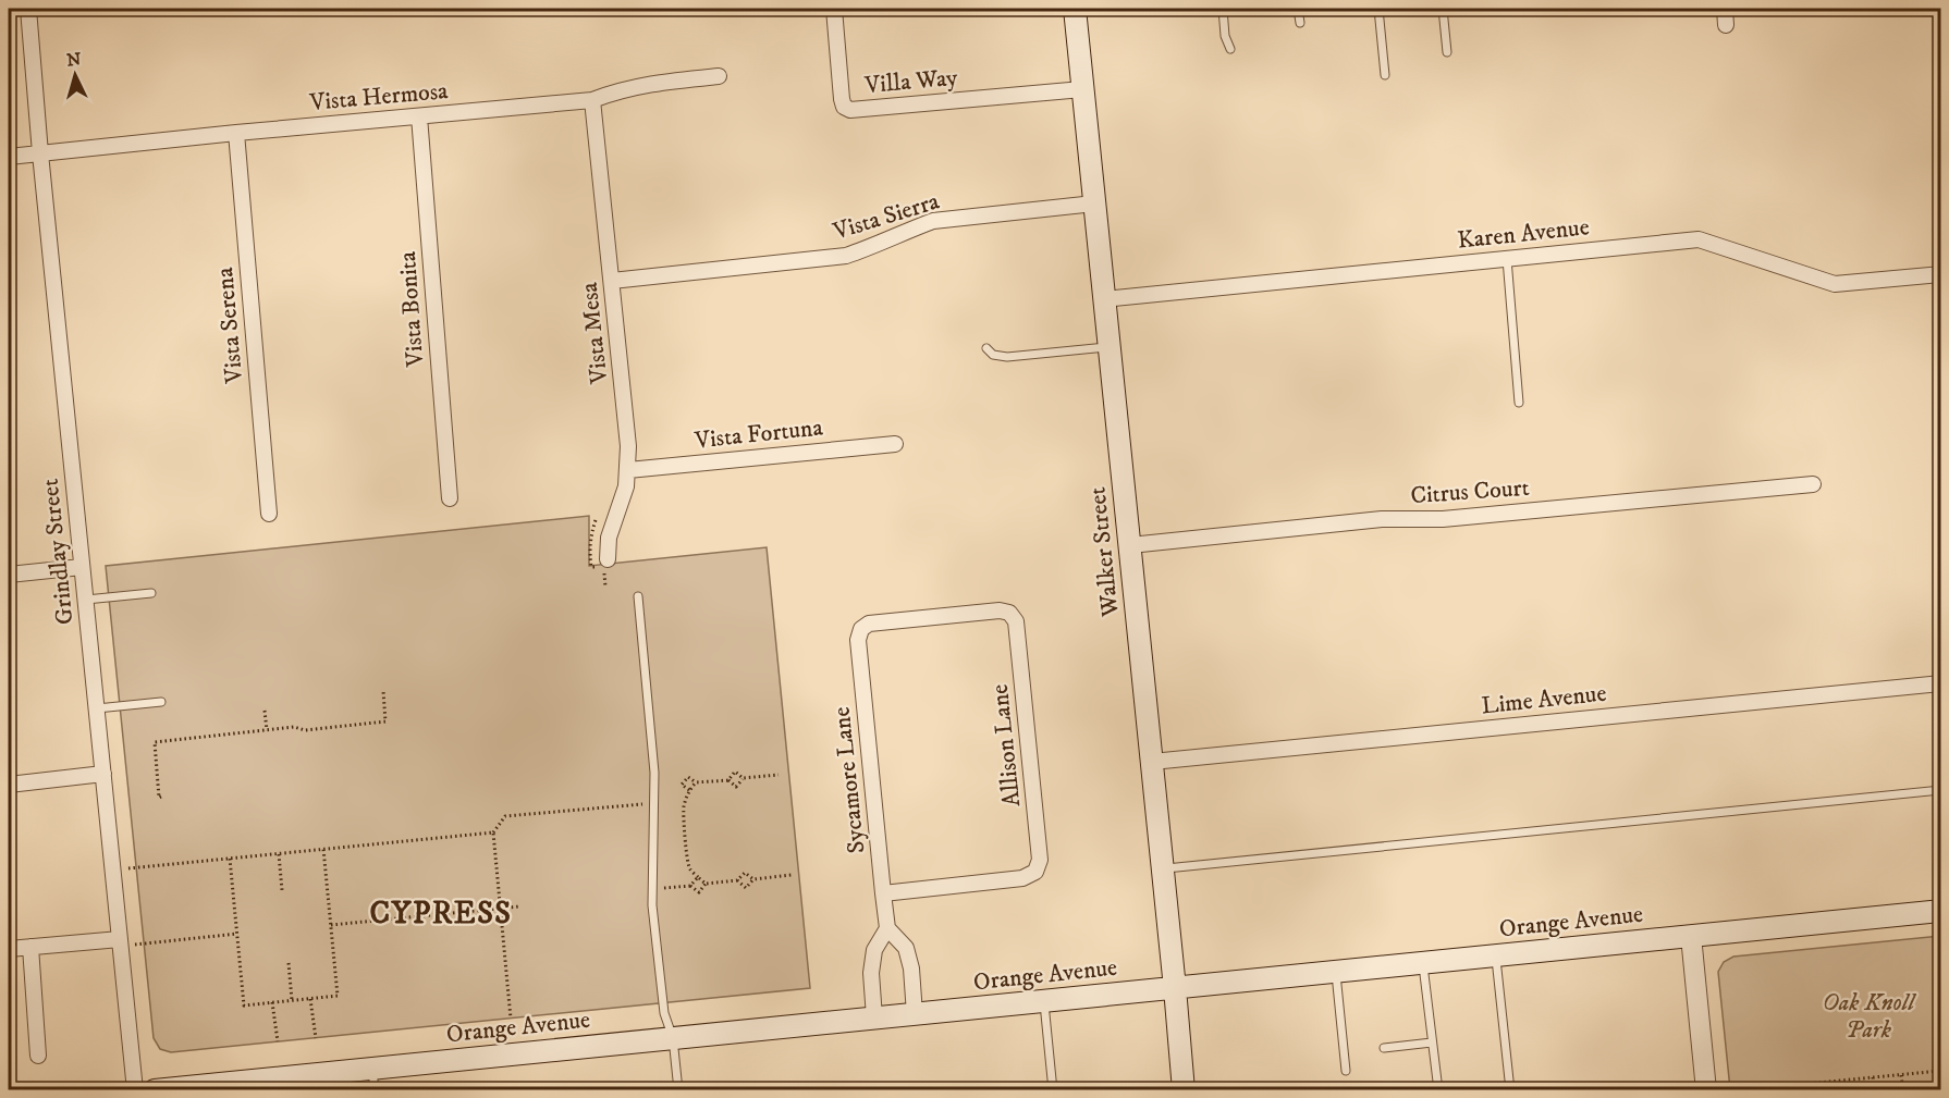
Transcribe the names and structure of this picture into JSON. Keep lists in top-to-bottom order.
{
  "streets": {
    "main road": ["Walker Street", "Orange Avenue"],
    "street": [
      "Villa Way",
      "Vista Hermosa",
      "Vista Sierra",
      "Karen Avenue",
      "Vista Bonita",
      "Vista Serena",
      "Vista Mesa",
      "Vista Fortuna",
      "Citrus Court",
      "Grindlay Street",
      "Lime Avenue",
      "Allison Lane",
      "Sycamore Lane"
    ]
  },
  "crossings": [
    ["Villa Way", "Walker Street"],
    ["Vista Hermosa", "Vista Bonita"],
    ["Vista Hermosa", "Vista Serena"],
    ["Vista Hermosa", "Vista Mesa"],
    ["Vista Hermosa", "Grindlay Street"],
    ["Vista Sierra", "Vista Mesa"],
    ["Vista Sierra", "Walker Street"],
    ["Karen Avenue", "Walker Street"],
    ["Vista Mesa", "Vista Fortuna"],
    ["Citrus Court", "Walker Street"],
    ["Walker Street", "Lime Avenue"],
    ["Walker Street", "Orange Avenue"],
    ["Allison Lane", "Sycamore Lane"]
  ],
  "districts": ["CYPRESS"],
  "parks": ["Oak Knoll Park"],
  "north": "top"
}
